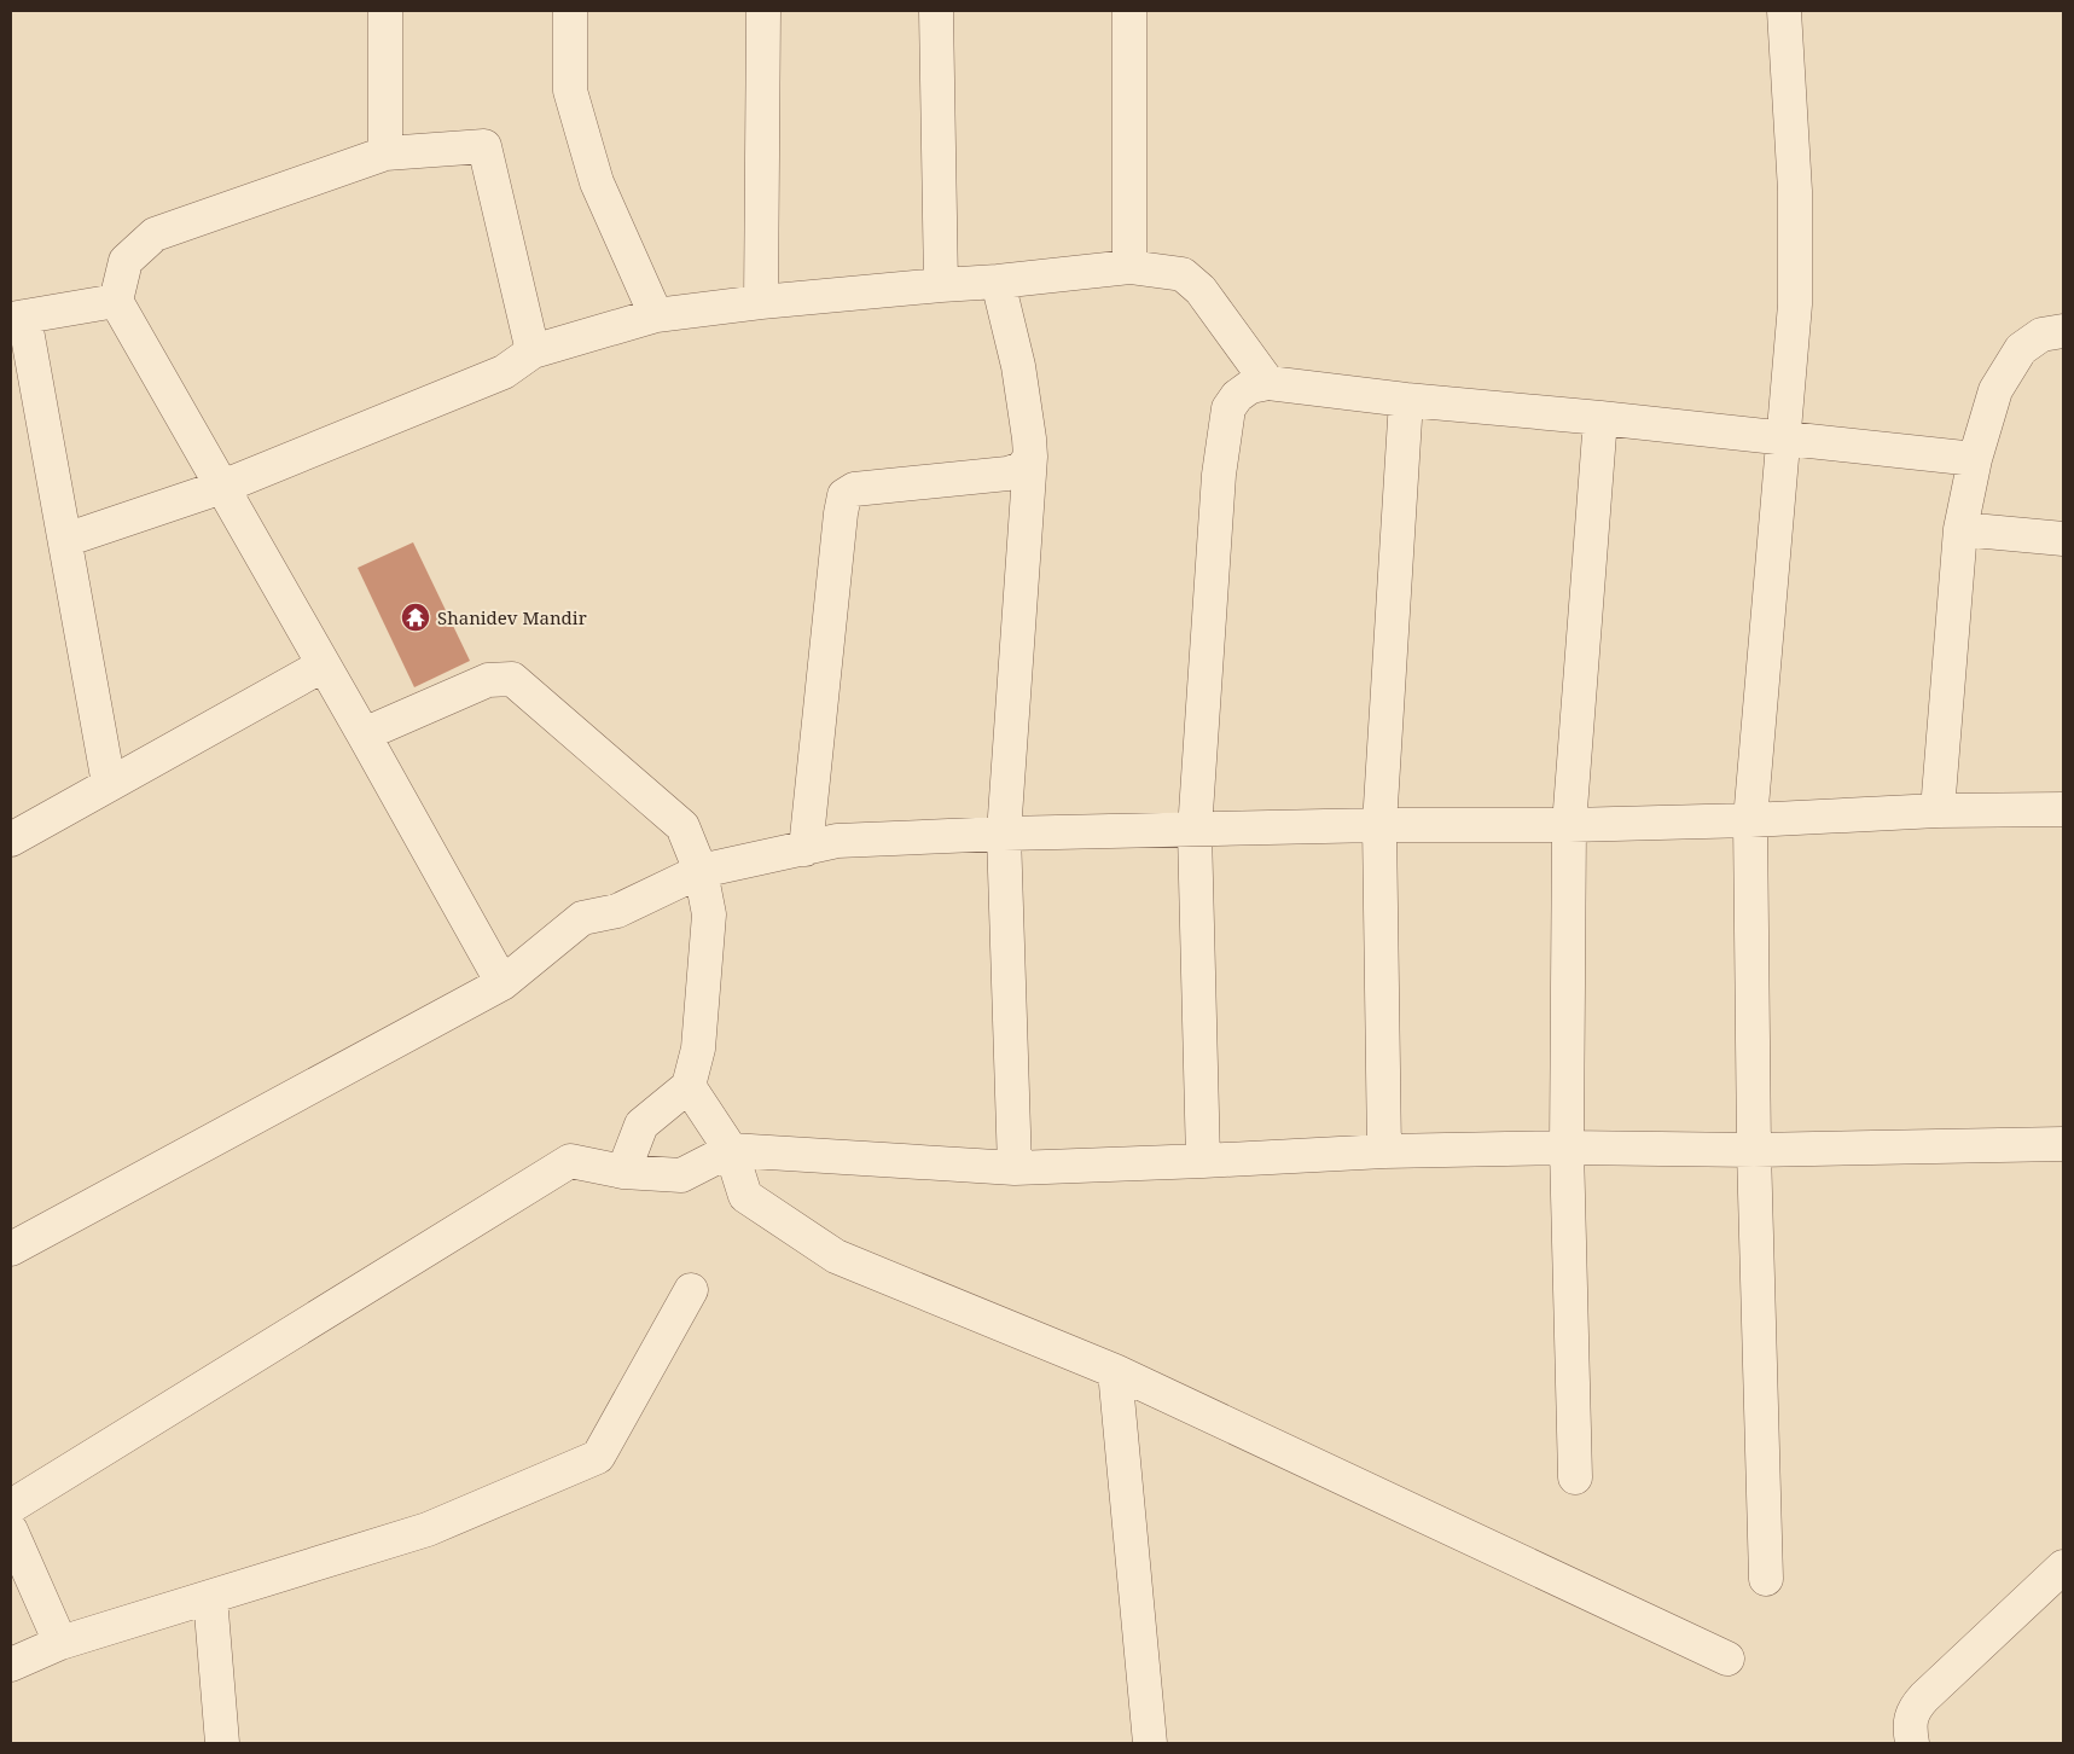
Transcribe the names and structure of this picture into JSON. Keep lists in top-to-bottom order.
{
  "places": {
    "temple": ["Shanidev Mandir"]
  }
}
